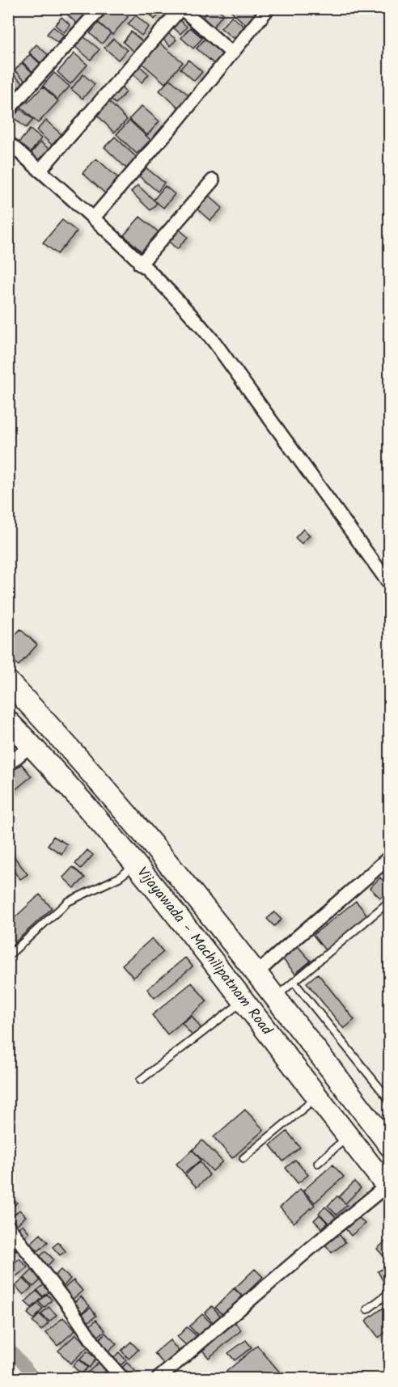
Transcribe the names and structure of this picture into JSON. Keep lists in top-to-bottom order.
{
  "streets": {
    "highway": ["Vijayawada - Machilipatnam Road"]
  }
}
